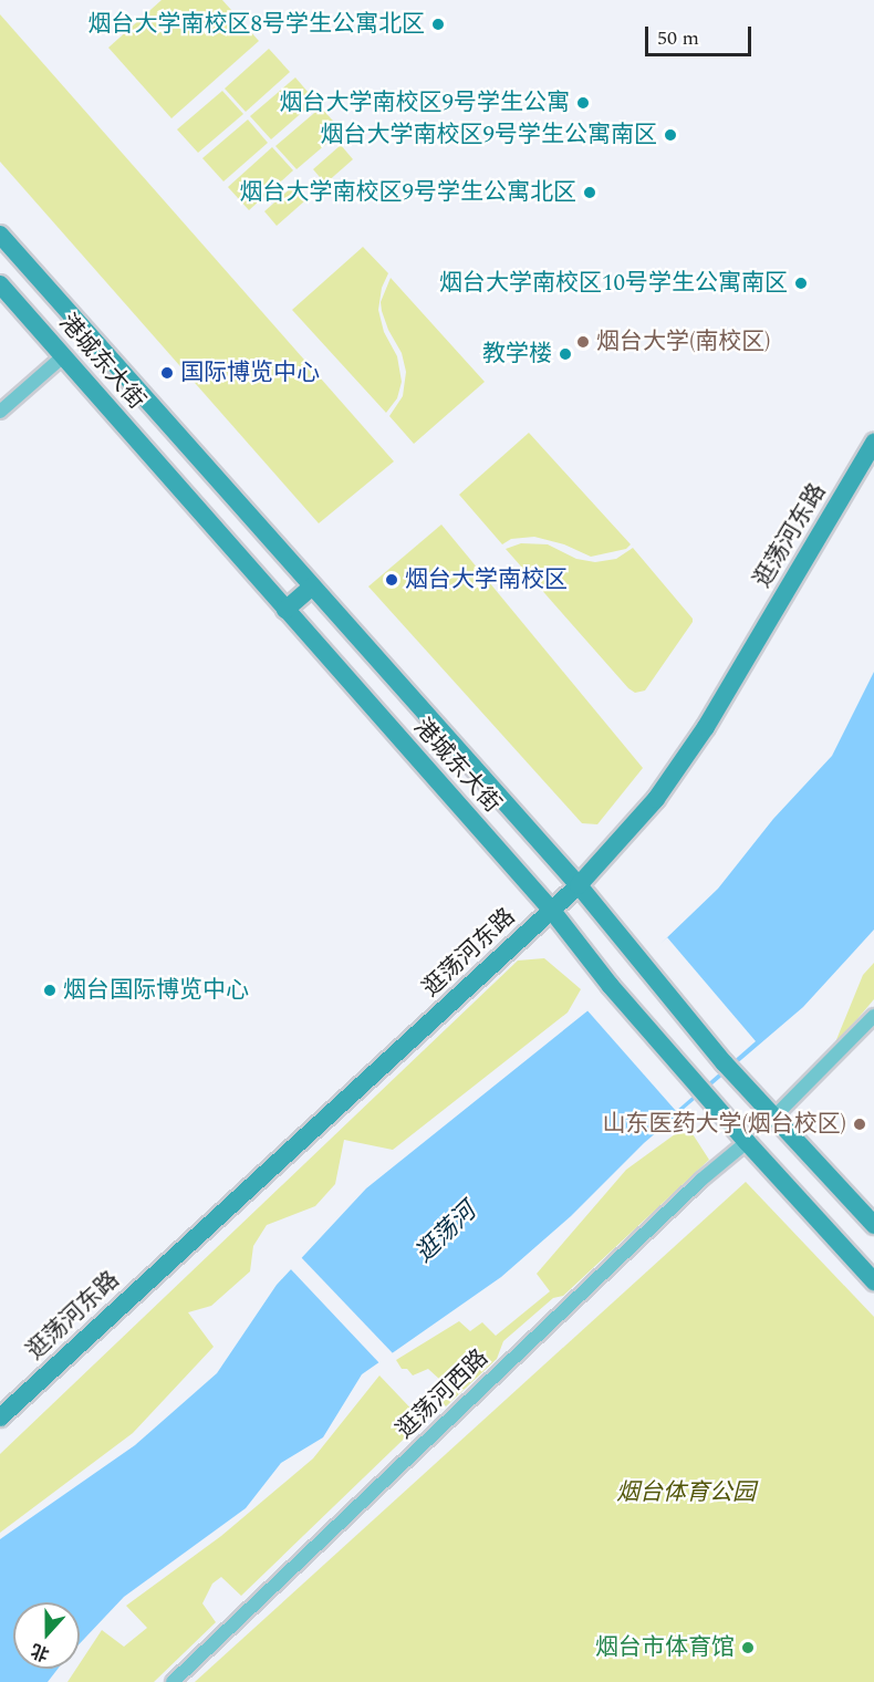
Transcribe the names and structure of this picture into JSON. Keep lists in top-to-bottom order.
{
  "streets": {
    "main road": ["港城东大街", "逛荡河东路"],
    "street": ["逛荡河西路"]
  },
  "crossings": [
    ["港城东大街", "逛荡河东路"],
    ["港城东大街", "逛荡河西路"]
  ],
  "water": ["逛荡河"],
  "parks": ["烟台体育公园"],
  "places": [
    "烟台大学南校区8号学生公寓北区",
    "烟台大学南校区9号学生公寓",
    "烟台大学南校区9号学生公寓南区",
    "烟台大学南校区9号学生公寓北区",
    "烟台大学南校区10号学生公寓南区",
    "烟台大学(南校区)",
    "教学楼",
    "国际博览中心",
    "烟台大学南校区",
    "烟台国际博览中心",
    "山东医药大学(烟台校区)",
    "烟台市体育馆"
  ],
  "scale_bar": "50 m",
  "north": "bottom"
}
